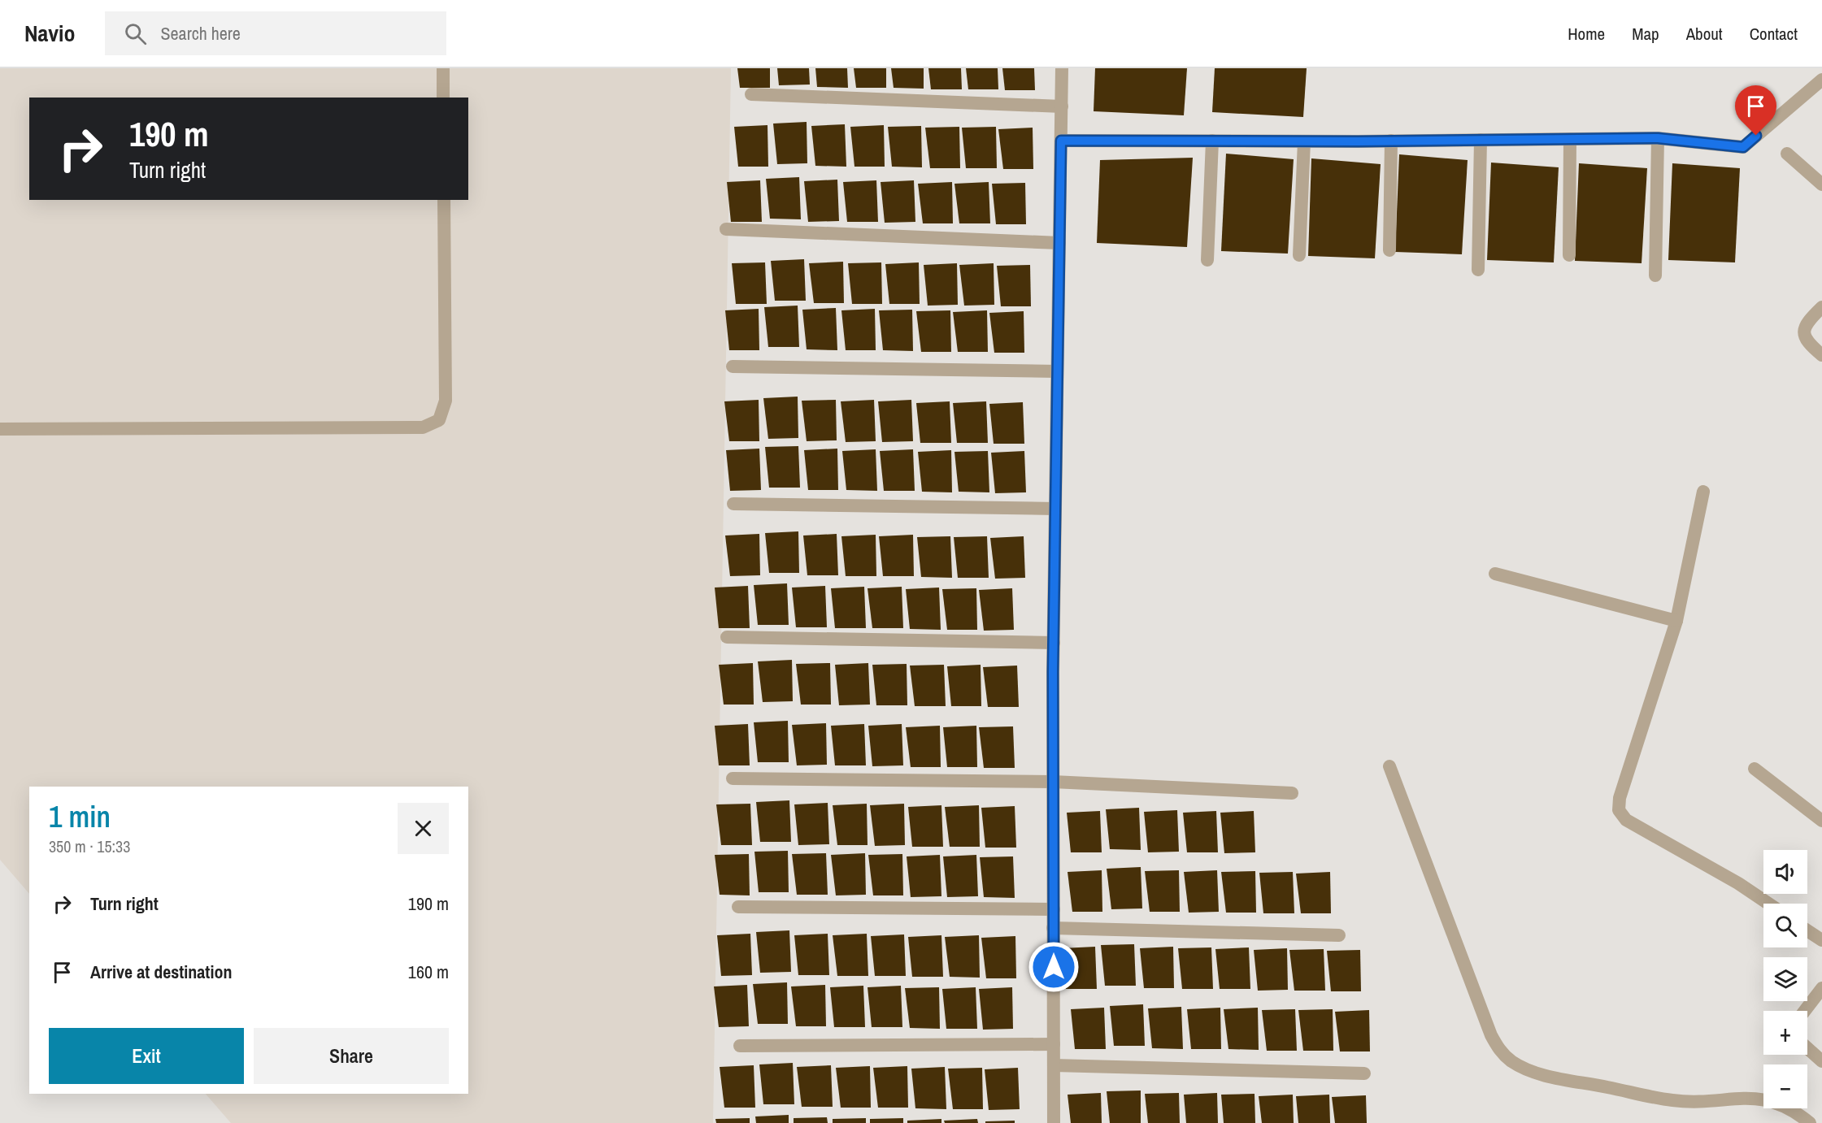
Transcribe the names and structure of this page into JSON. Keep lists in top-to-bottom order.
{
  "page": {
    "header": "Navio",
    "search": "Search here",
    "nav": [
      "Home",
      "Map",
      "About",
      "Contact"
    ],
    "turn": ["190 m", "Turn right"],
    "heading": ["1 min", "350 m · 15:33"],
    "map_buttons": ["+", "−"],
    "list": [
      {
        "name": "Turn right",
        "value": "190 m"
      },
      {
        "name": "Arrive at destination",
        "value": "160 m"
      }
    ],
    "buttons": ["Exit", "Share"]
  }
}
